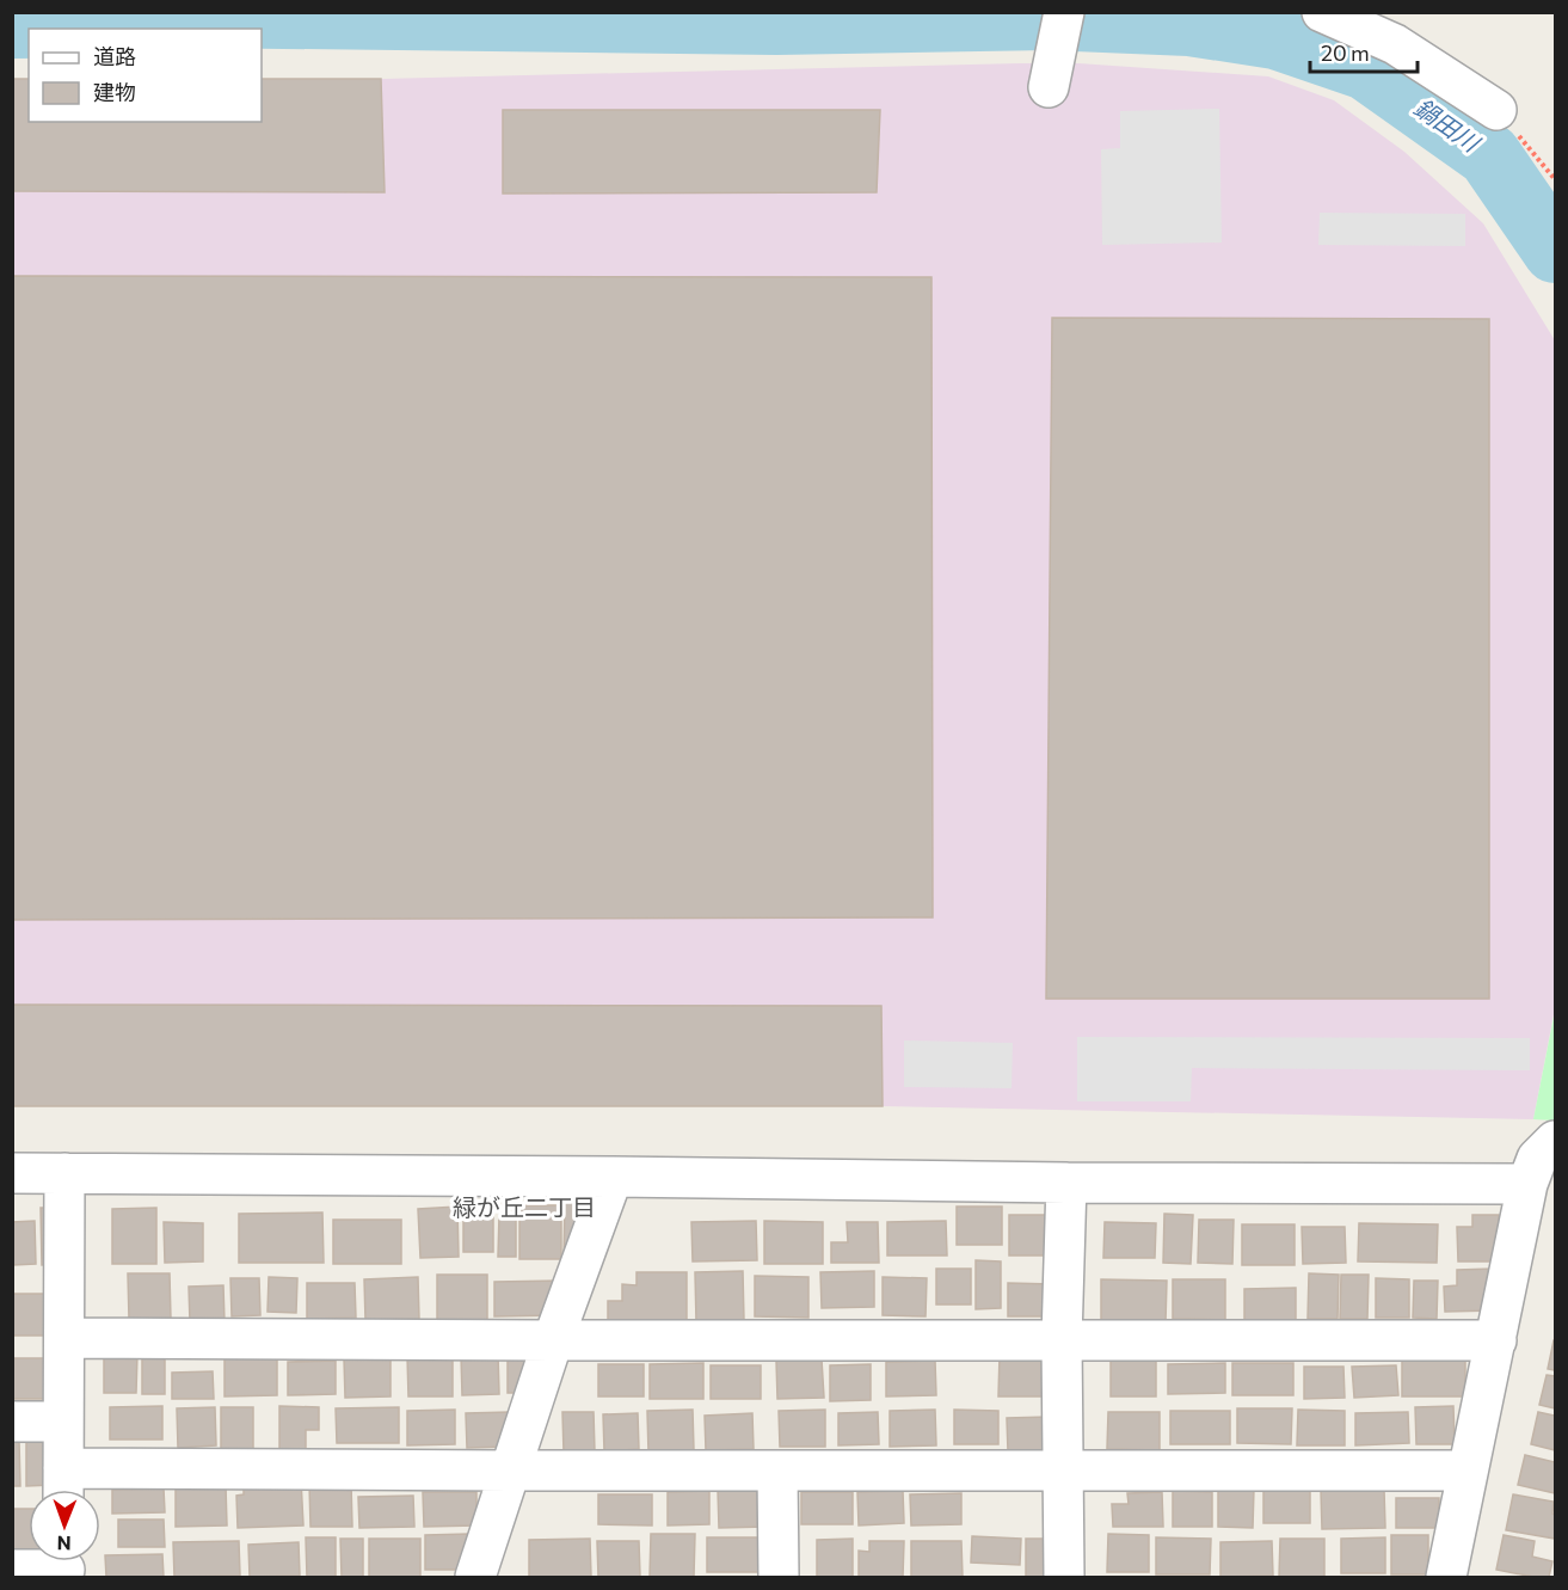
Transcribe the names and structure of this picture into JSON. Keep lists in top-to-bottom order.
{
  "districts": ["緑が丘二丁目"],
  "water": ["鍋田川"],
  "legend": ["道路", "建物"],
  "scale_bar": "20 m",
  "north": "bottom"
}
